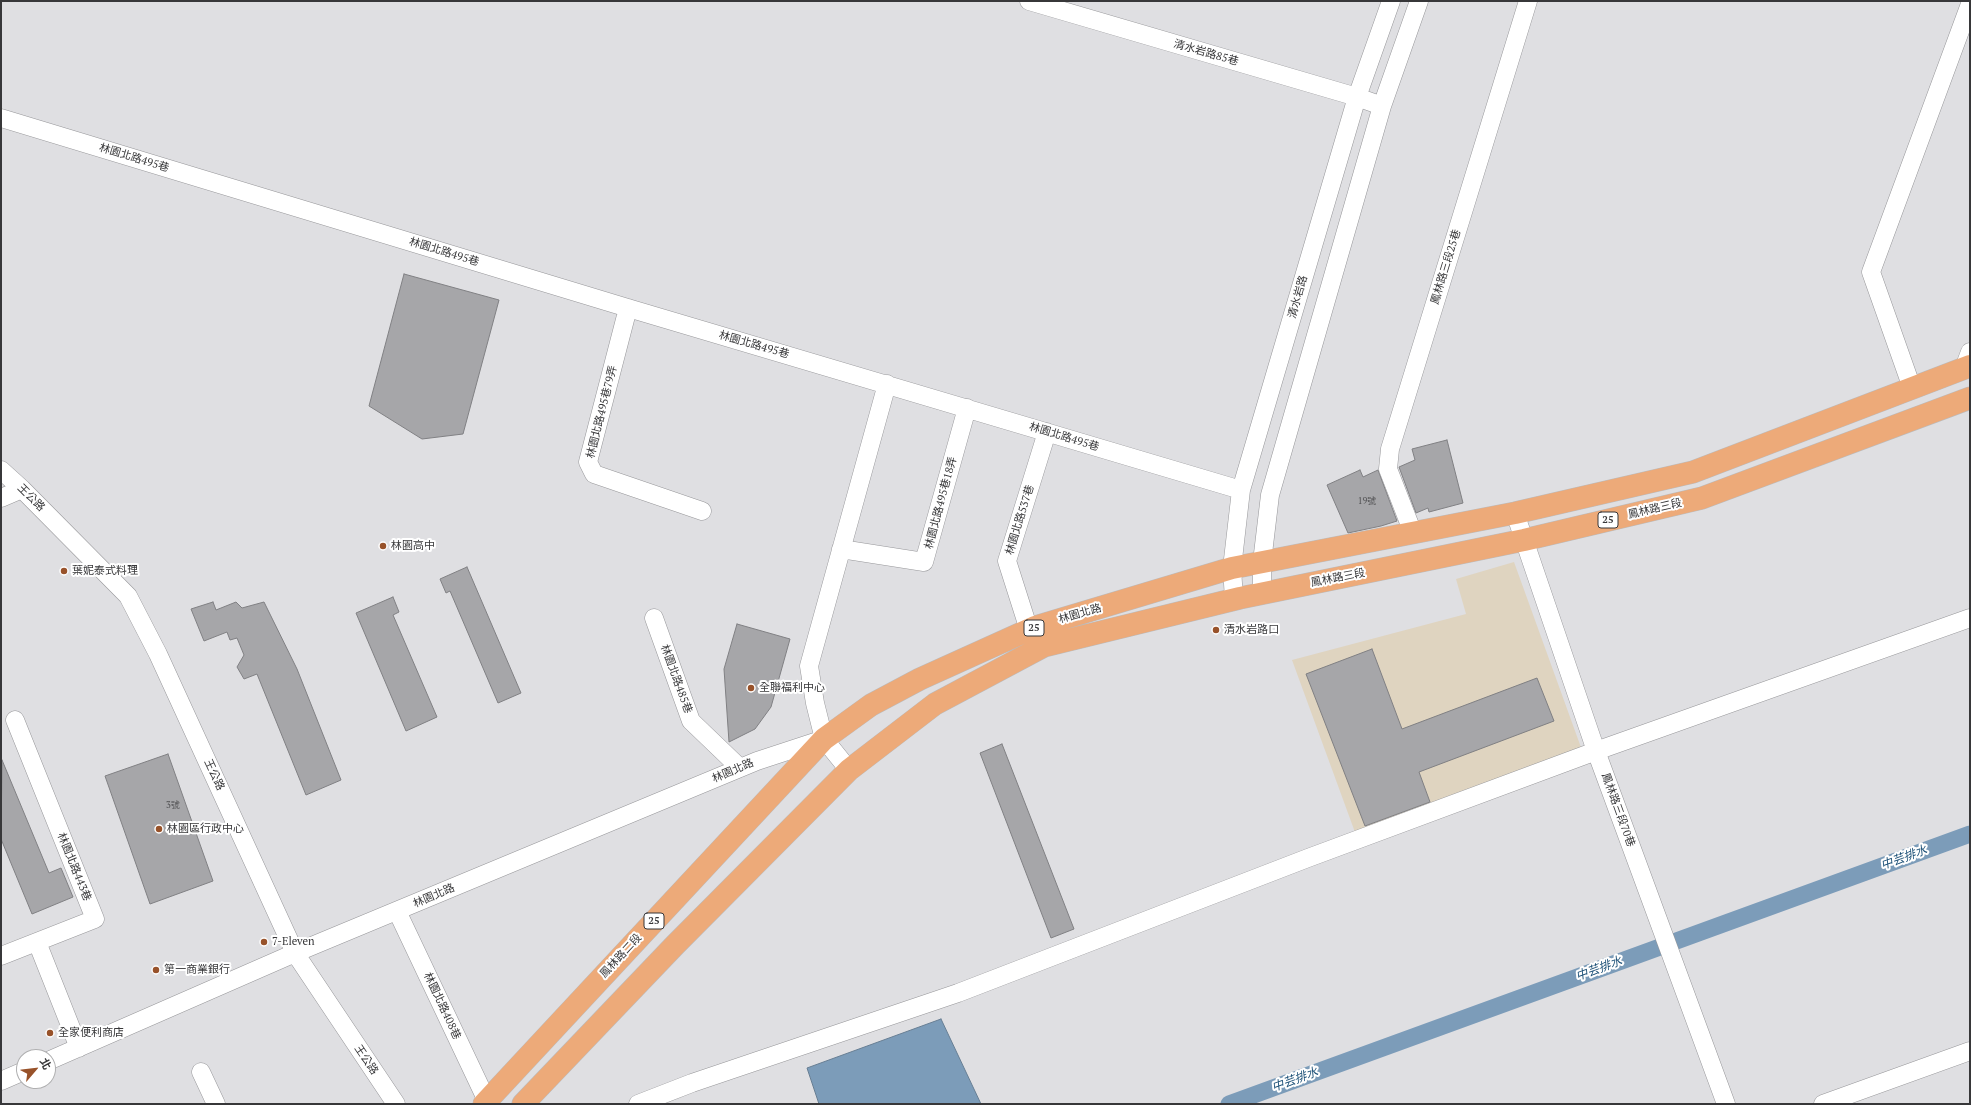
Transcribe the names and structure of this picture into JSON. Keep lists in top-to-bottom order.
{
  "streets": {
    "main road": [
      "鳳林路三段",
      "25",
      "林園北路",
      "鳳林路二段"
    ],
    "street": [
      "清水岩路85巷",
      "林園北路495巷",
      "鳳林路三段25巷",
      "清水岩路",
      "林園北路495巷79弄",
      "王公路",
      "林園北路495巷18弄",
      "林園北路537巷",
      "林園北路485巷",
      "鳳林路三段70巷",
      "林園北路443巷",
      "林園北路408巷"
    ]
  },
  "crossings": [
    ["清水岩路85巷", "清水岩路"],
    ["林園北路495巷", "清水岩路"],
    ["林園北路495巷", "林園北路495巷79弄"],
    ["林園北路495巷", "林園北路495巷18弄"],
    ["林園北路495巷", "林園北路537巷"],
    ["鳳林路三段25巷", "25"],
    ["清水岩路", "鳳林路三段"],
    ["清水岩路", "林園北路"],
    ["王公路", "林園北路"],
    ["鳳林路三段", "林園北路"],
    ["鳳林路三段", "鳳林路三段70巷"],
    ["林園北路537巷", "林園北路"],
    ["25", "林園北路"],
    ["25", "鳳林路三段70巷"],
    ["林園北路", "林園北路485巷"],
    ["林園北路", "鳳林路二段"],
    ["林園北路", "林園北路408巷"],
    ["鳳林路二段", "林園北路408巷"]
  ],
  "water": ["中芸排水"],
  "places": [
    "林園高中",
    "葉妮泰式料理",
    "清水岩路口",
    "全聯福利中心",
    "林園區行政中心",
    "7-Eleven",
    "第一商業銀行",
    "全家便利商店"
  ],
  "house_numbers": ["19號", "3號"],
  "north": "top right"
}
